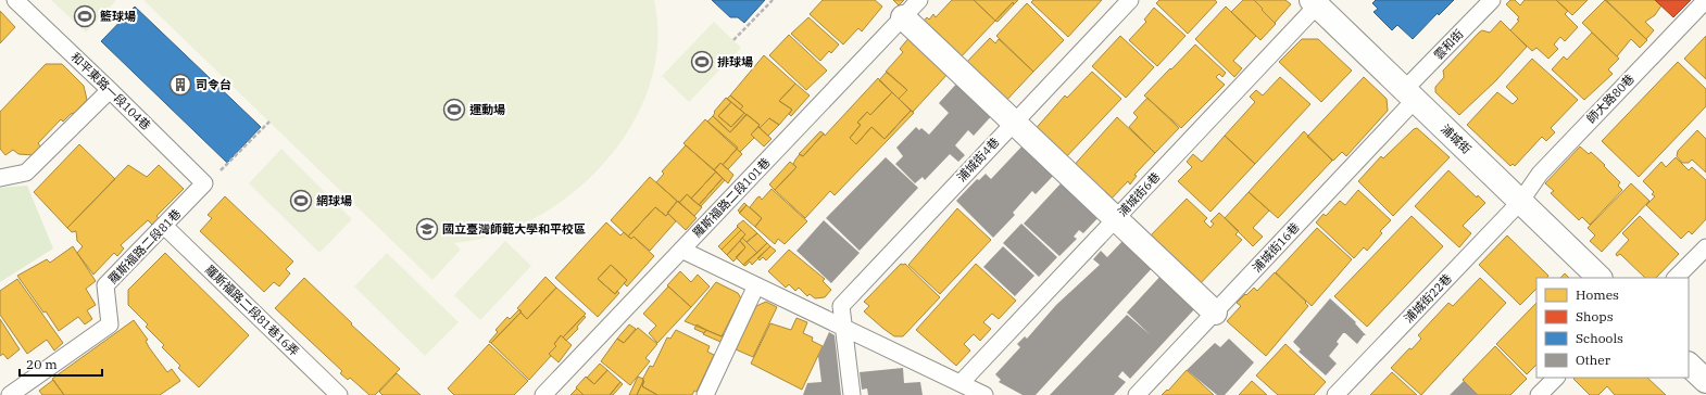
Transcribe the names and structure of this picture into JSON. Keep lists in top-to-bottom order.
{
  "streets": {
    "street": ["浦城街"],
    "lane": [
      "雲和街",
      "和平東路一段104巷",
      "師大路80巷",
      "浦城街4巷",
      "浦城街6巷",
      "羅斯福路二段101巷",
      "羅斯福路二段81巷",
      "浦城街16巷",
      "浦城街22巷",
      "羅斯福路二段81巷16弄"
    ]
  },
  "crossings": [
    ["雲和街", "浦城街"],
    ["雲和街", "浦城街16巷"],
    ["和平東路一段104巷", "羅斯福路二段81巷"],
    ["師大路80巷", "浦城街"],
    ["師大路80巷", "浦城街22巷"],
    ["浦城街", "浦城街6巷"],
    ["浦城街", "浦城街16巷"],
    ["浦城街", "浦城街22巷"],
    ["羅斯福路二段81巷", "羅斯福路二段81巷16弄"]
  ],
  "places": {
    "sports": [
      "籃球場",
      "排球場",
      "運動場",
      "網球場"
    ],
    "building": ["司令台"],
    "school or university": ["國立臺灣師範大學和平校區"]
  },
  "legend": [
    "Homes",
    "Shops",
    "Schools",
    "Other"
  ],
  "scale_bar": "20 m"
}
